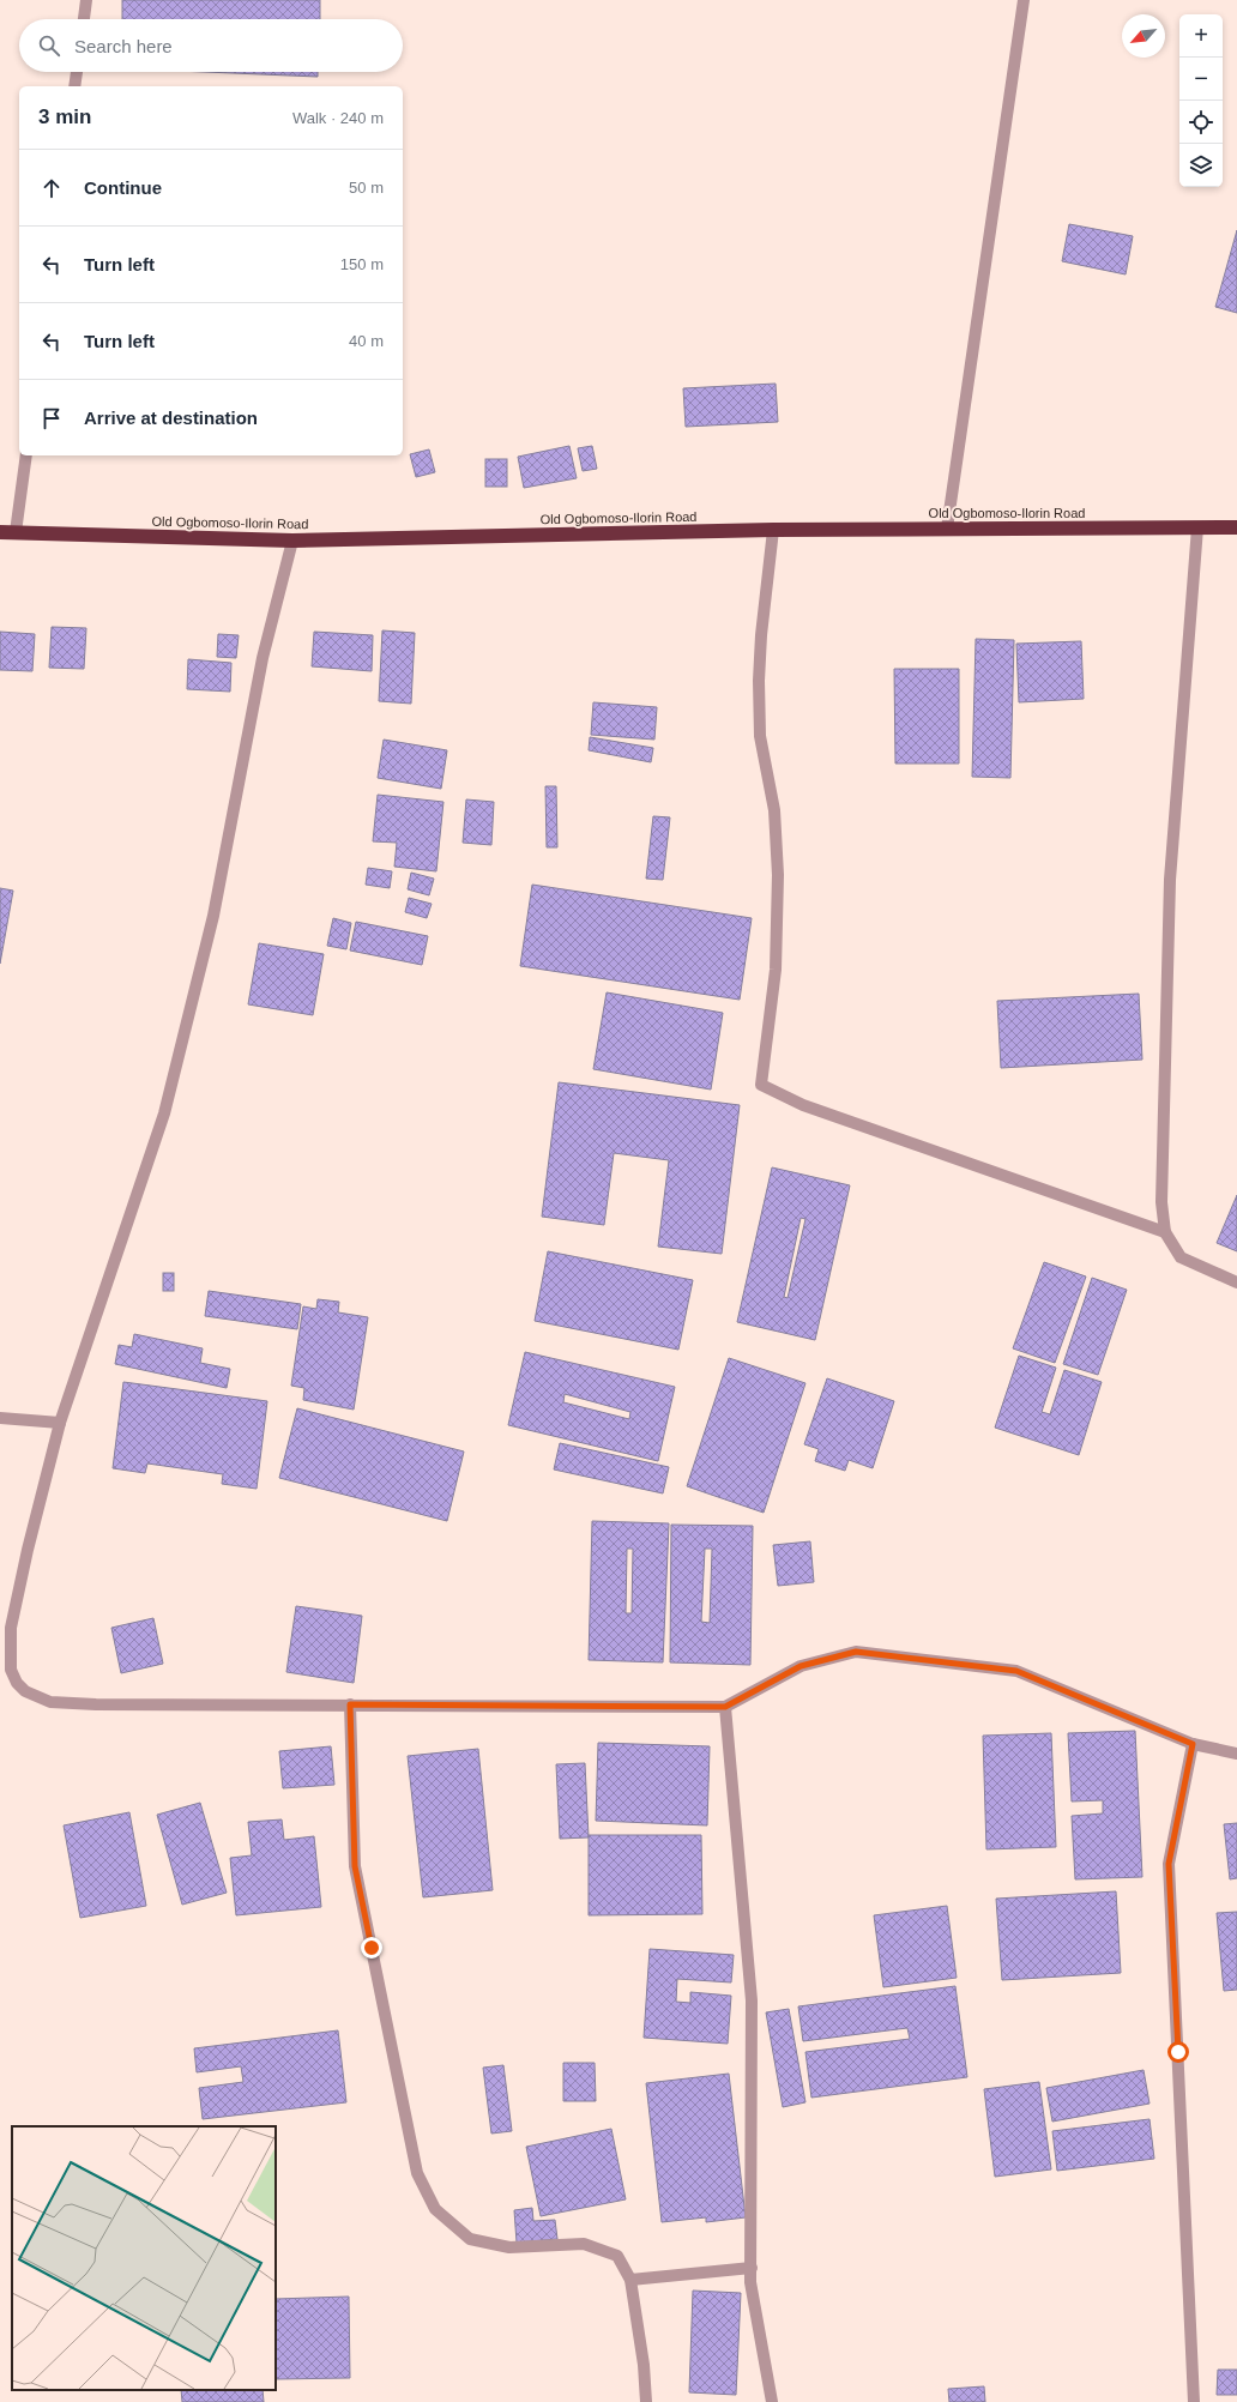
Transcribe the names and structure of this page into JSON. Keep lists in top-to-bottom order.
{
  "streets": {
    "highway": ["Old Ogbomoso-Ilorin Road"]
  },
  "north": "bottom left",
  "page": {
    "map_buttons": ["+", "−"],
    "search": "Search here",
    "heading": ["3 min", "Walk · 240 m"],
    "list": [
      ["Continue", "50 m"],
      ["Turn left", "150 m"],
      ["Turn left", "40 m"],
      "Arrive at destination"
    ]
  }
}
